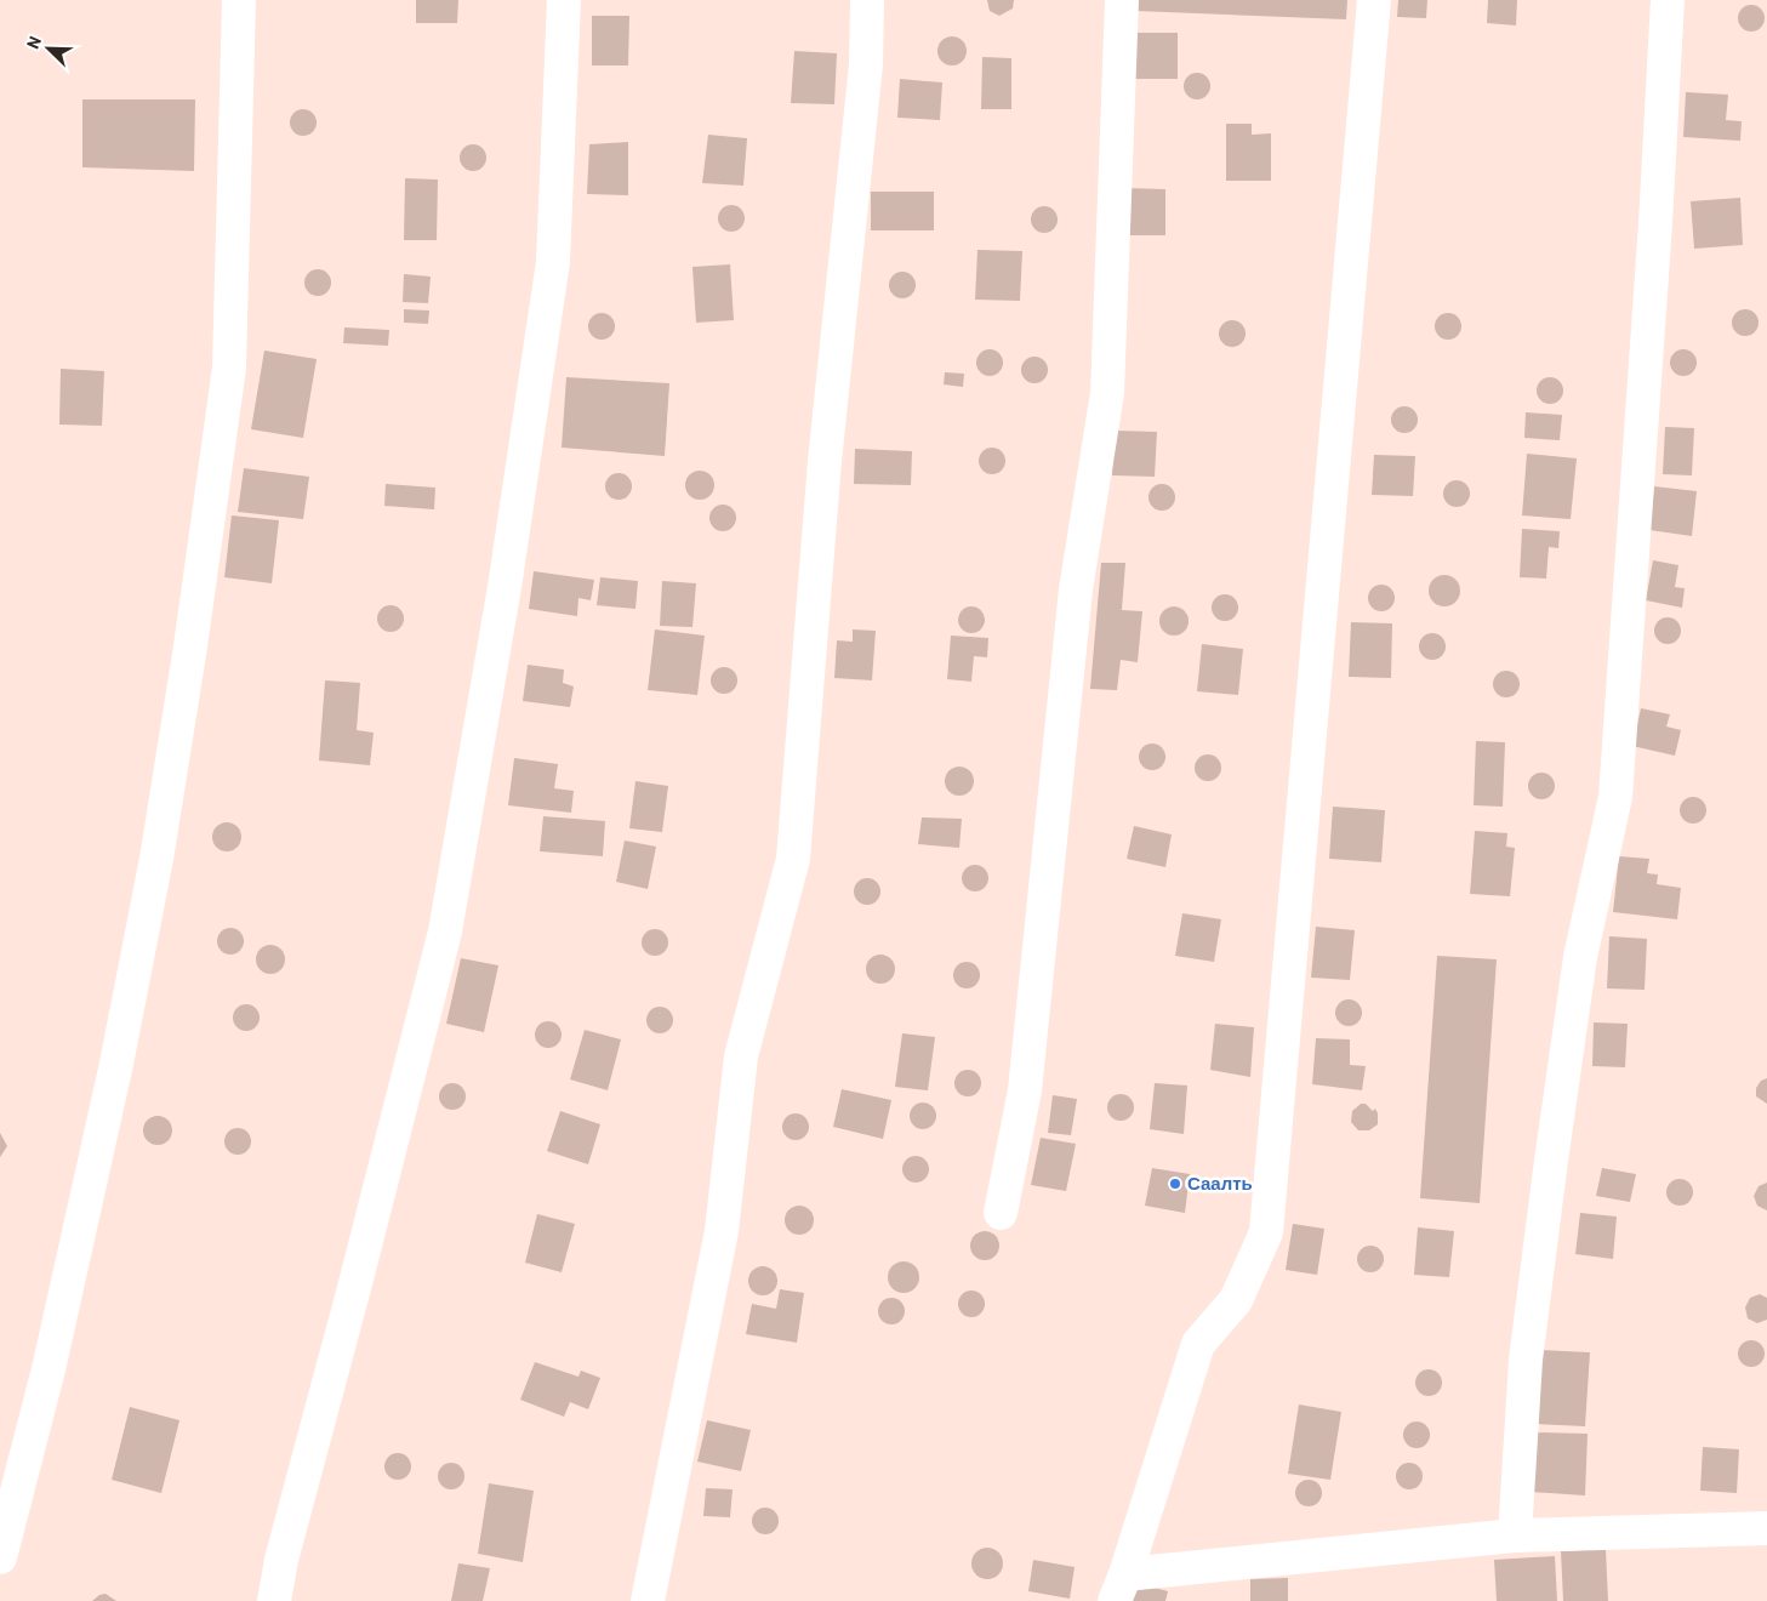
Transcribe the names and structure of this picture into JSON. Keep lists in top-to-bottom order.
{
  "places": ["Саалть"],
  "north": "top left"
}
